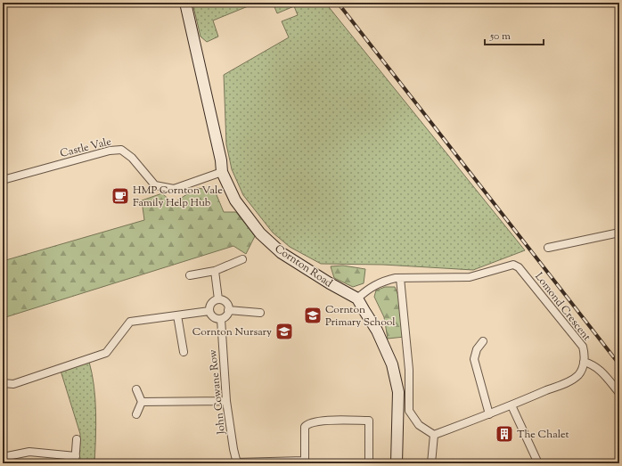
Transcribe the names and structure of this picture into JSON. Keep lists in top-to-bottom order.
{
  "streets": {
    "main road": ["Cornton Road"],
    "street": ["Castle Vale", "Lomond Crescent", "John Cowane Row"]
  },
  "crossings": [
    ["Castle Vale", "Cornton Road"]
  ],
  "places": {
    "cafe": ["HMP Cornton Vale Family Help Hub"],
    "school or university": ["Cornton Primary School", "Cornton Nursary"],
    "building": ["The Chalet"]
  },
  "scale_bar": "50 m"
}
